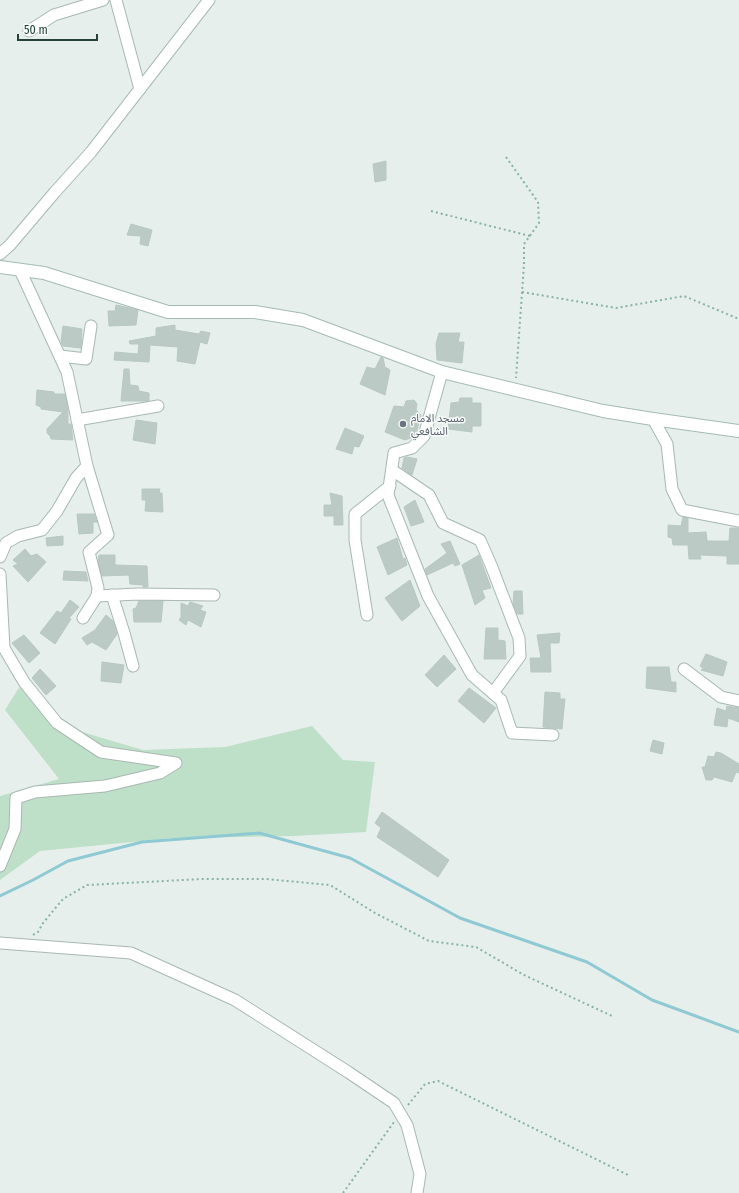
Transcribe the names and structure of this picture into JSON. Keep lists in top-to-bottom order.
{
  "places": ["مسجد الامام الشافعي"],
  "scale_bar": "50 m"
}
